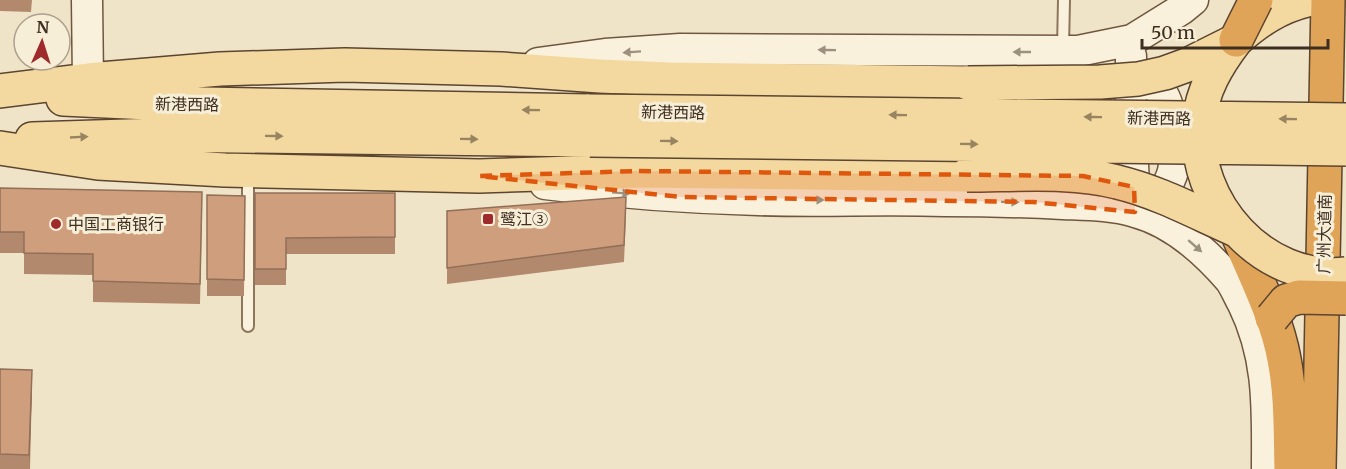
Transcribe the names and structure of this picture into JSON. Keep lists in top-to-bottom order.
{
  "streets": {
    "highway": ["广州大道南"],
    "main road": ["新港西路"]
  },
  "places": {
    "transit": ["鹭江③"],
    "other": ["中国工商银行"]
  },
  "scale_bar": "50 m",
  "north": "top"
}
